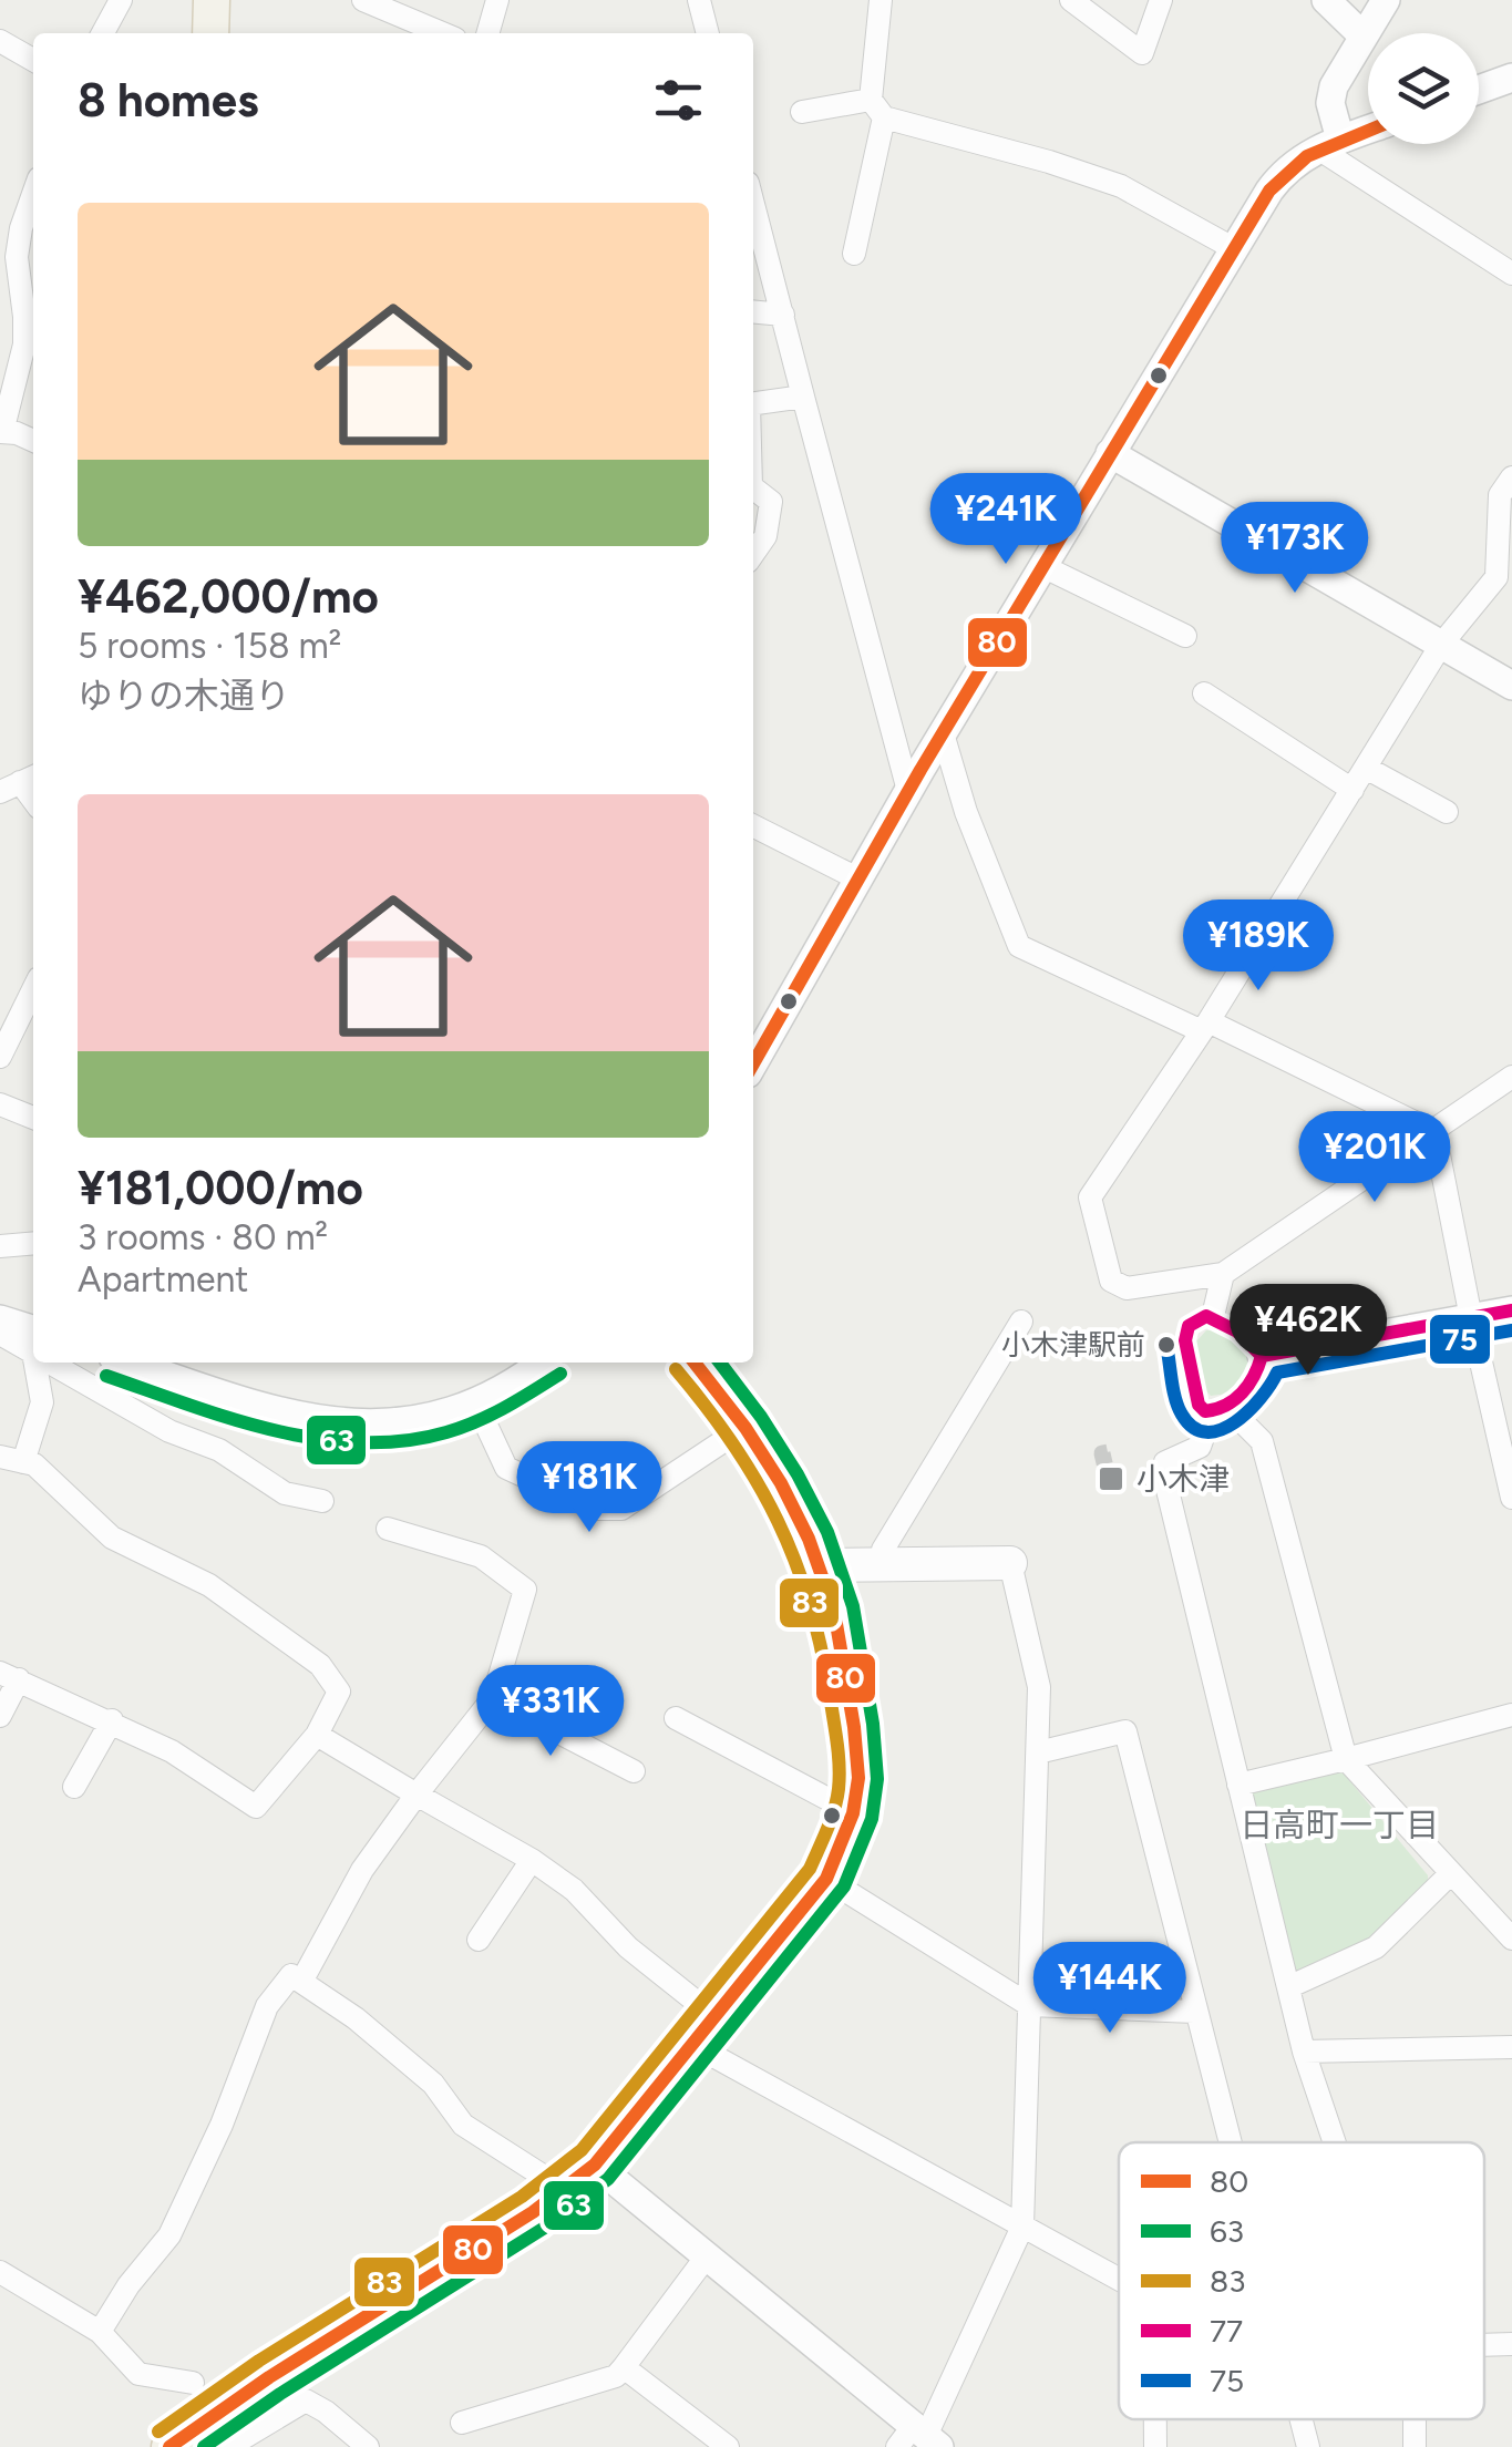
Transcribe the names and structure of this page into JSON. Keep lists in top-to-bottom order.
{
  "districts": ["日高町一丁目"],
  "places": {
    "other": ["小木津駅前"],
    "transit": ["小木津"]
  },
  "lines": [
    "transit line 80",
    "transit line 77",
    "transit line 75",
    "transit line 63",
    "transit line 83"
  ],
  "legend": [
    "80",
    "63",
    "83",
    "77",
    "75"
  ],
  "page": {
    "heading": "8 homes",
    "list": [
      {
        "name": "¥462,000/mo",
        "note": "5 rooms · 158 m² · ゆりの木通り"
      },
      {
        "name": "¥181,000/mo",
        "note": "3 rooms · 80 m² · Apartment"
      }
    ],
    "price": [
      "¥241K",
      "¥173K",
      "¥189K",
      "¥201K",
      "¥462K",
      "¥181K",
      "¥331K",
      "¥144K"
    ]
  }
}
